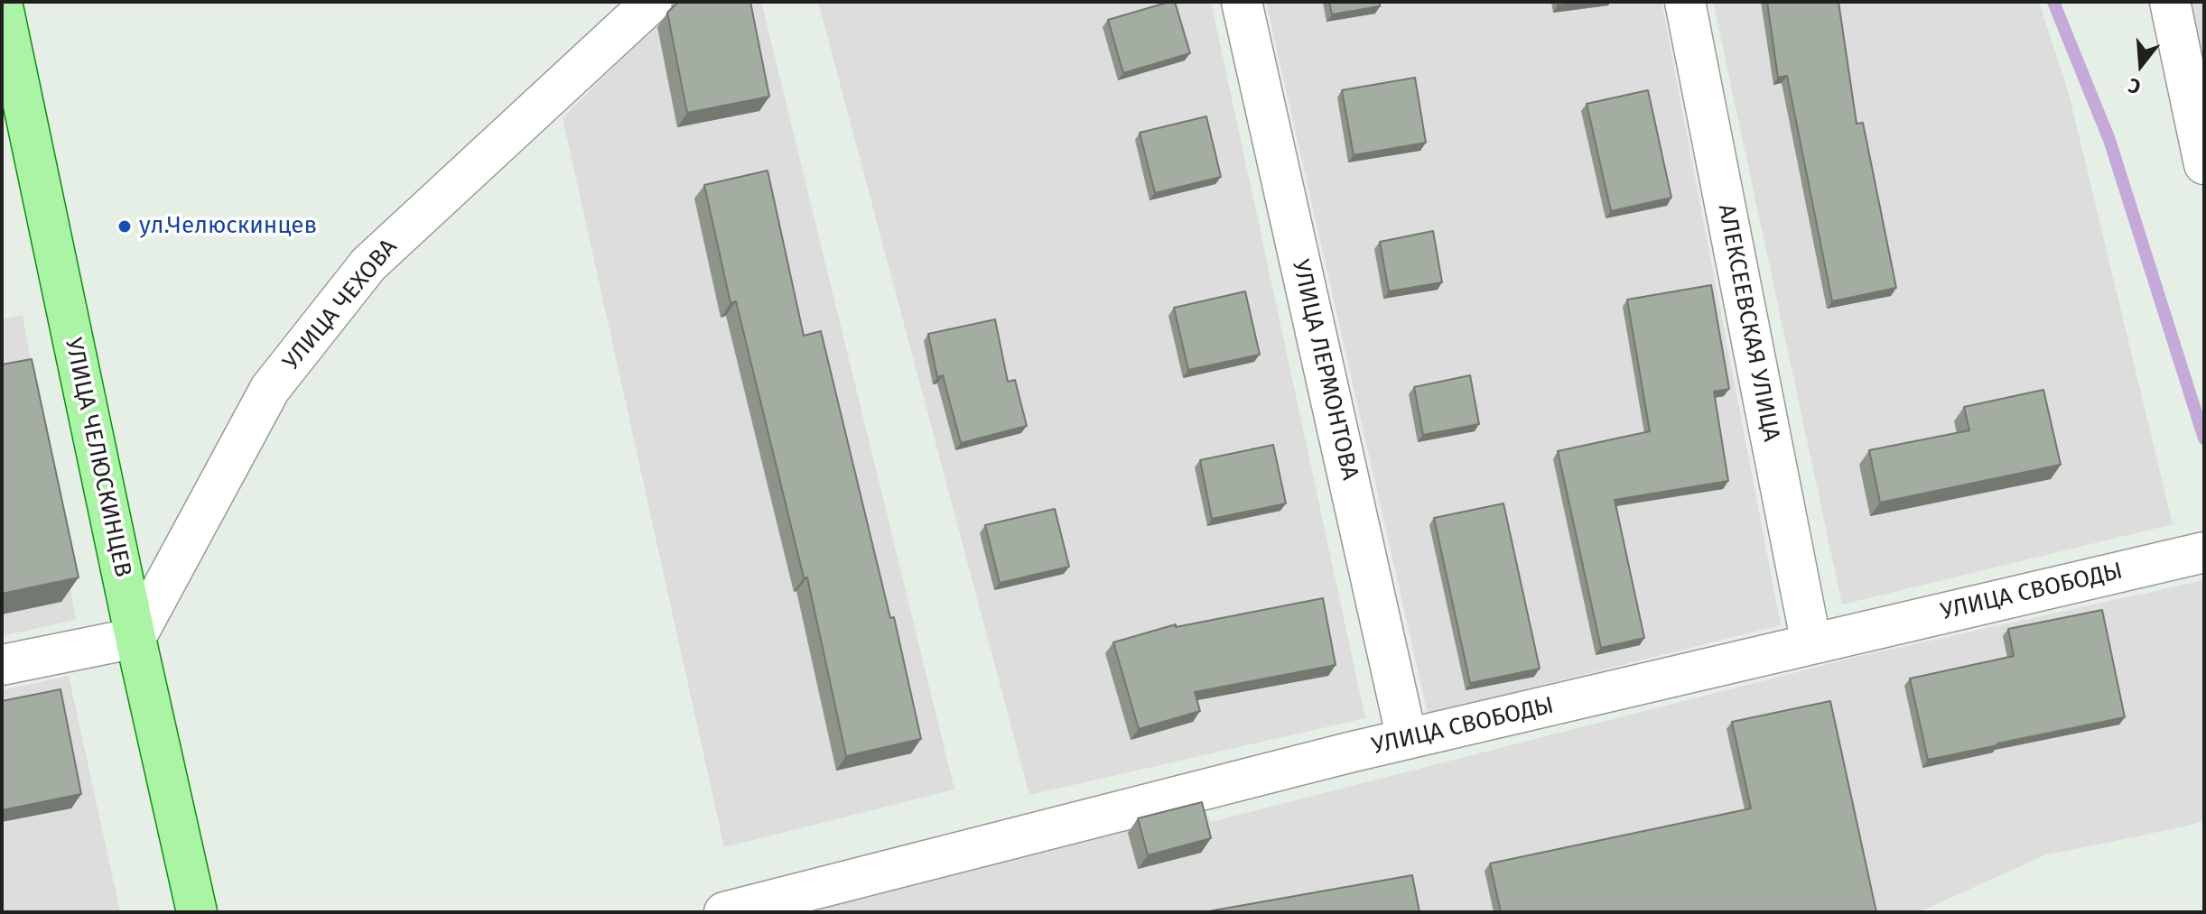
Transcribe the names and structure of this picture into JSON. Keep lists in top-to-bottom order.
{
  "streets": {
    "main road": ["УЛИЦА ЧЕЛЮСКИНЦЕВ"],
    "street": [
      "УЛИЦА ЧЕХОВА",
      "АЛЕКСЕЕВСКАЯ УЛИЦА",
      "УЛИЦА ЛЕРМОНТОВА",
      "УЛИЦА СВОБОДЫ"
    ]
  },
  "crossings": [
    ["УЛИЦА ЧЕХОВА", "УЛИЦА ЧЕЛЮСКИНЦЕВ"],
    ["АЛЕКСЕЕВСКАЯ УЛИЦА", "УЛИЦА СВОБОДЫ"],
    ["УЛИЦА ЛЕРМОНТОВА", "УЛИЦА СВОБОДЫ"]
  ],
  "places": ["ул.Челюскинцев"],
  "north": "bottom"
}
